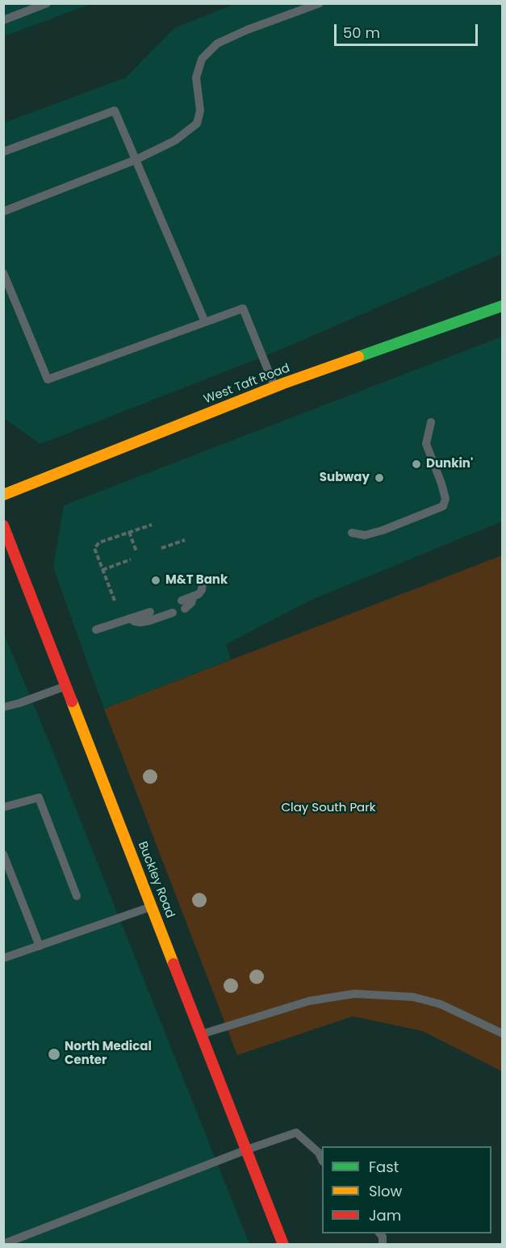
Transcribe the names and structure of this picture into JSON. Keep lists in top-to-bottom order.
{
  "streets": {
    "street": ["West Taft Road", "Buckley Road"]
  },
  "parks": ["Clay South Park"],
  "places": [
    "Dunkin'",
    "Subway",
    "M&T Bank",
    "North Medical Center"
  ],
  "legend": ["Fast", "Slow", "Jam"],
  "scale_bar": "50 m"
}
